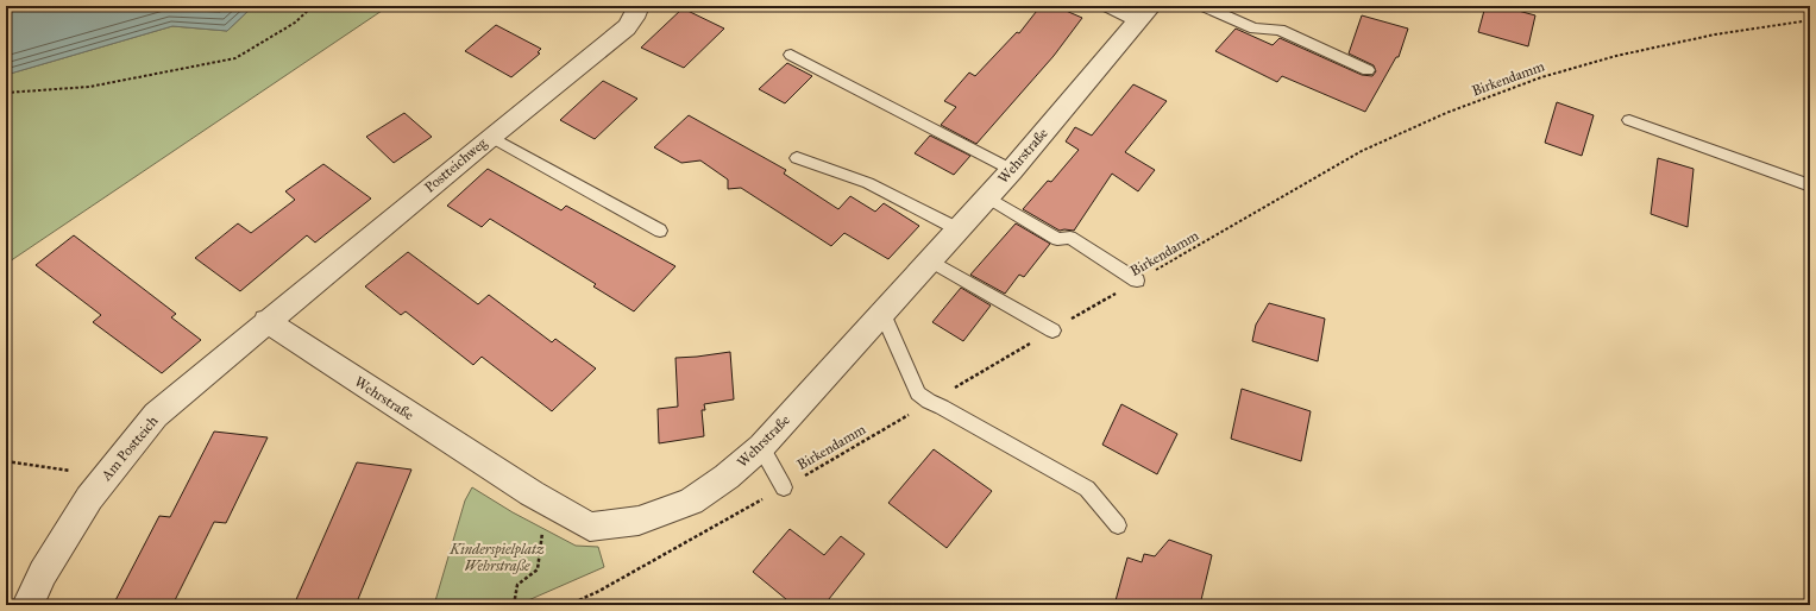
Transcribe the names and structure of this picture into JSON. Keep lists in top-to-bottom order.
{
  "streets": {
    "street": ["Wehrstraße", "Postteichweg", "Am Postteich"],
    "path": ["Birkendamm"]
  },
  "crossings": [
    ["Wehrstraße", "Postteichweg"],
    ["Wehrstraße", "Am Postteich"],
    ["Postteichweg", "Am Postteich"]
  ],
  "parks": ["Kinderspielplatz Wehrstraße"]
}
